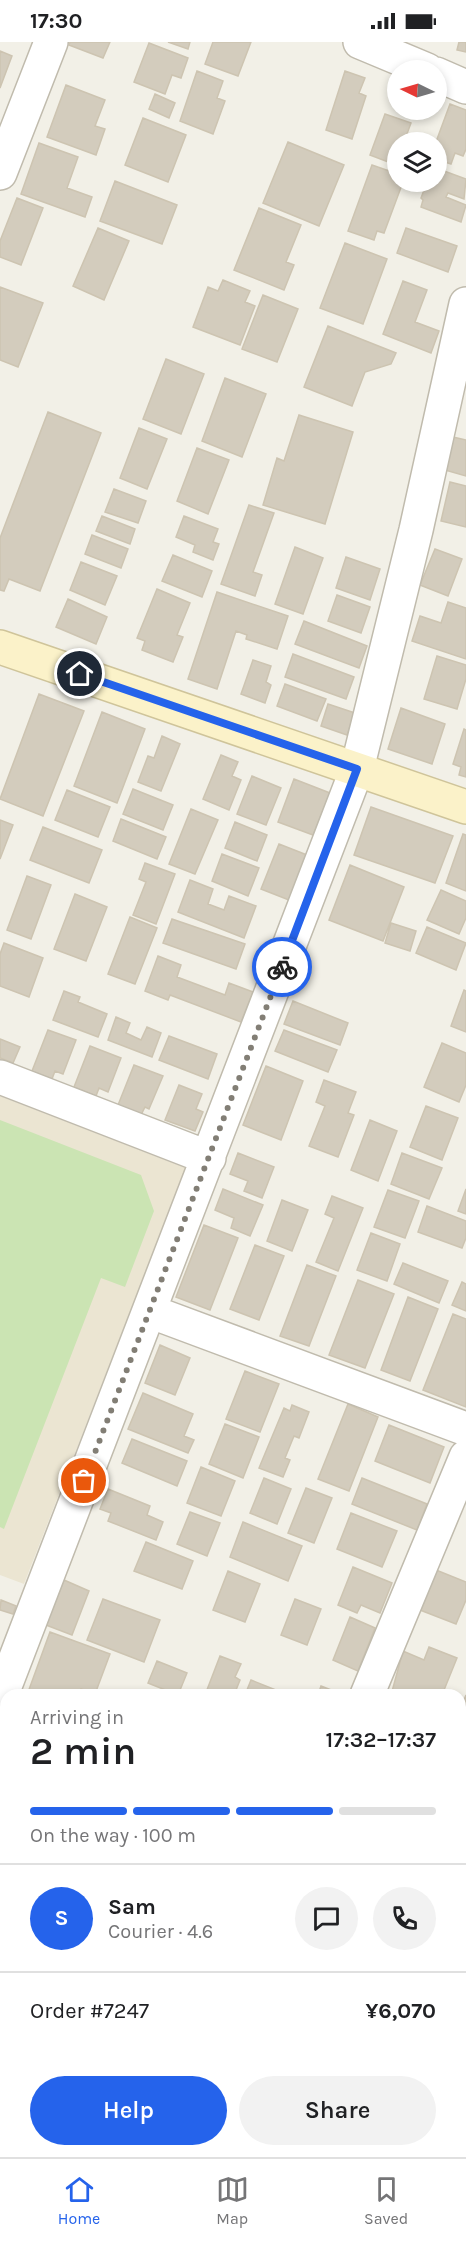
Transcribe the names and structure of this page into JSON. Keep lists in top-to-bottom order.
{
  "north": "left",
  "page": {
    "status": "17:30",
    "heading": ["2 min", "Arriving in", "17:32–17:37"],
    "panel": [
      "Sam",
      "Courier · 4.6",
      "Order #7247",
      "¥6,070"
    ],
    "bar": "On the way · 100 m",
    "round": "S",
    "buttons": ["Help", "Share"],
    "tabs": ["Home", "Map", "Saved"]
  }
}
